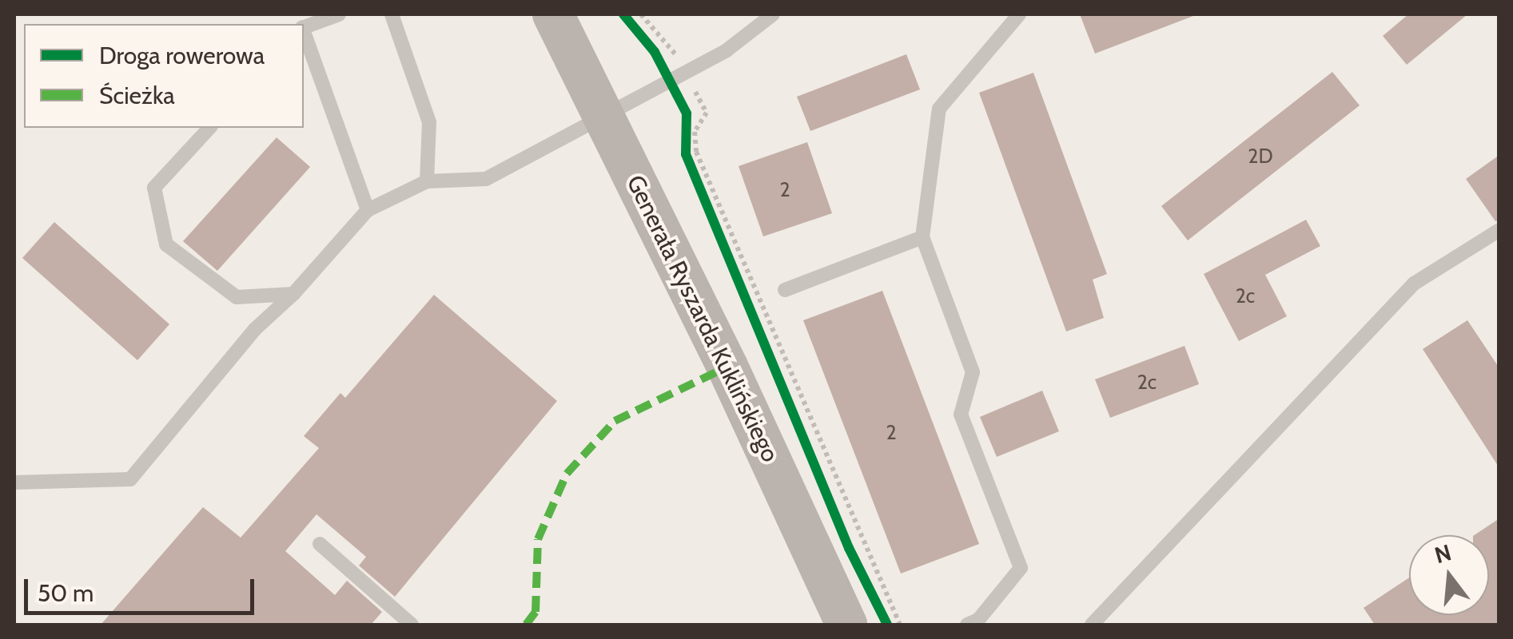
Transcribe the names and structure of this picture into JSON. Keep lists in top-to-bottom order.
{
  "streets": {
    "main road": ["Generała Ryszarda Kuklińskiego"]
  },
  "house_numbers": [
    "2D",
    "2",
    "2c",
    "2c",
    "2"
  ],
  "legend": ["Droga rowerowa", "Ścieżka"],
  "scale_bar": "50 m",
  "north": "top"
}
